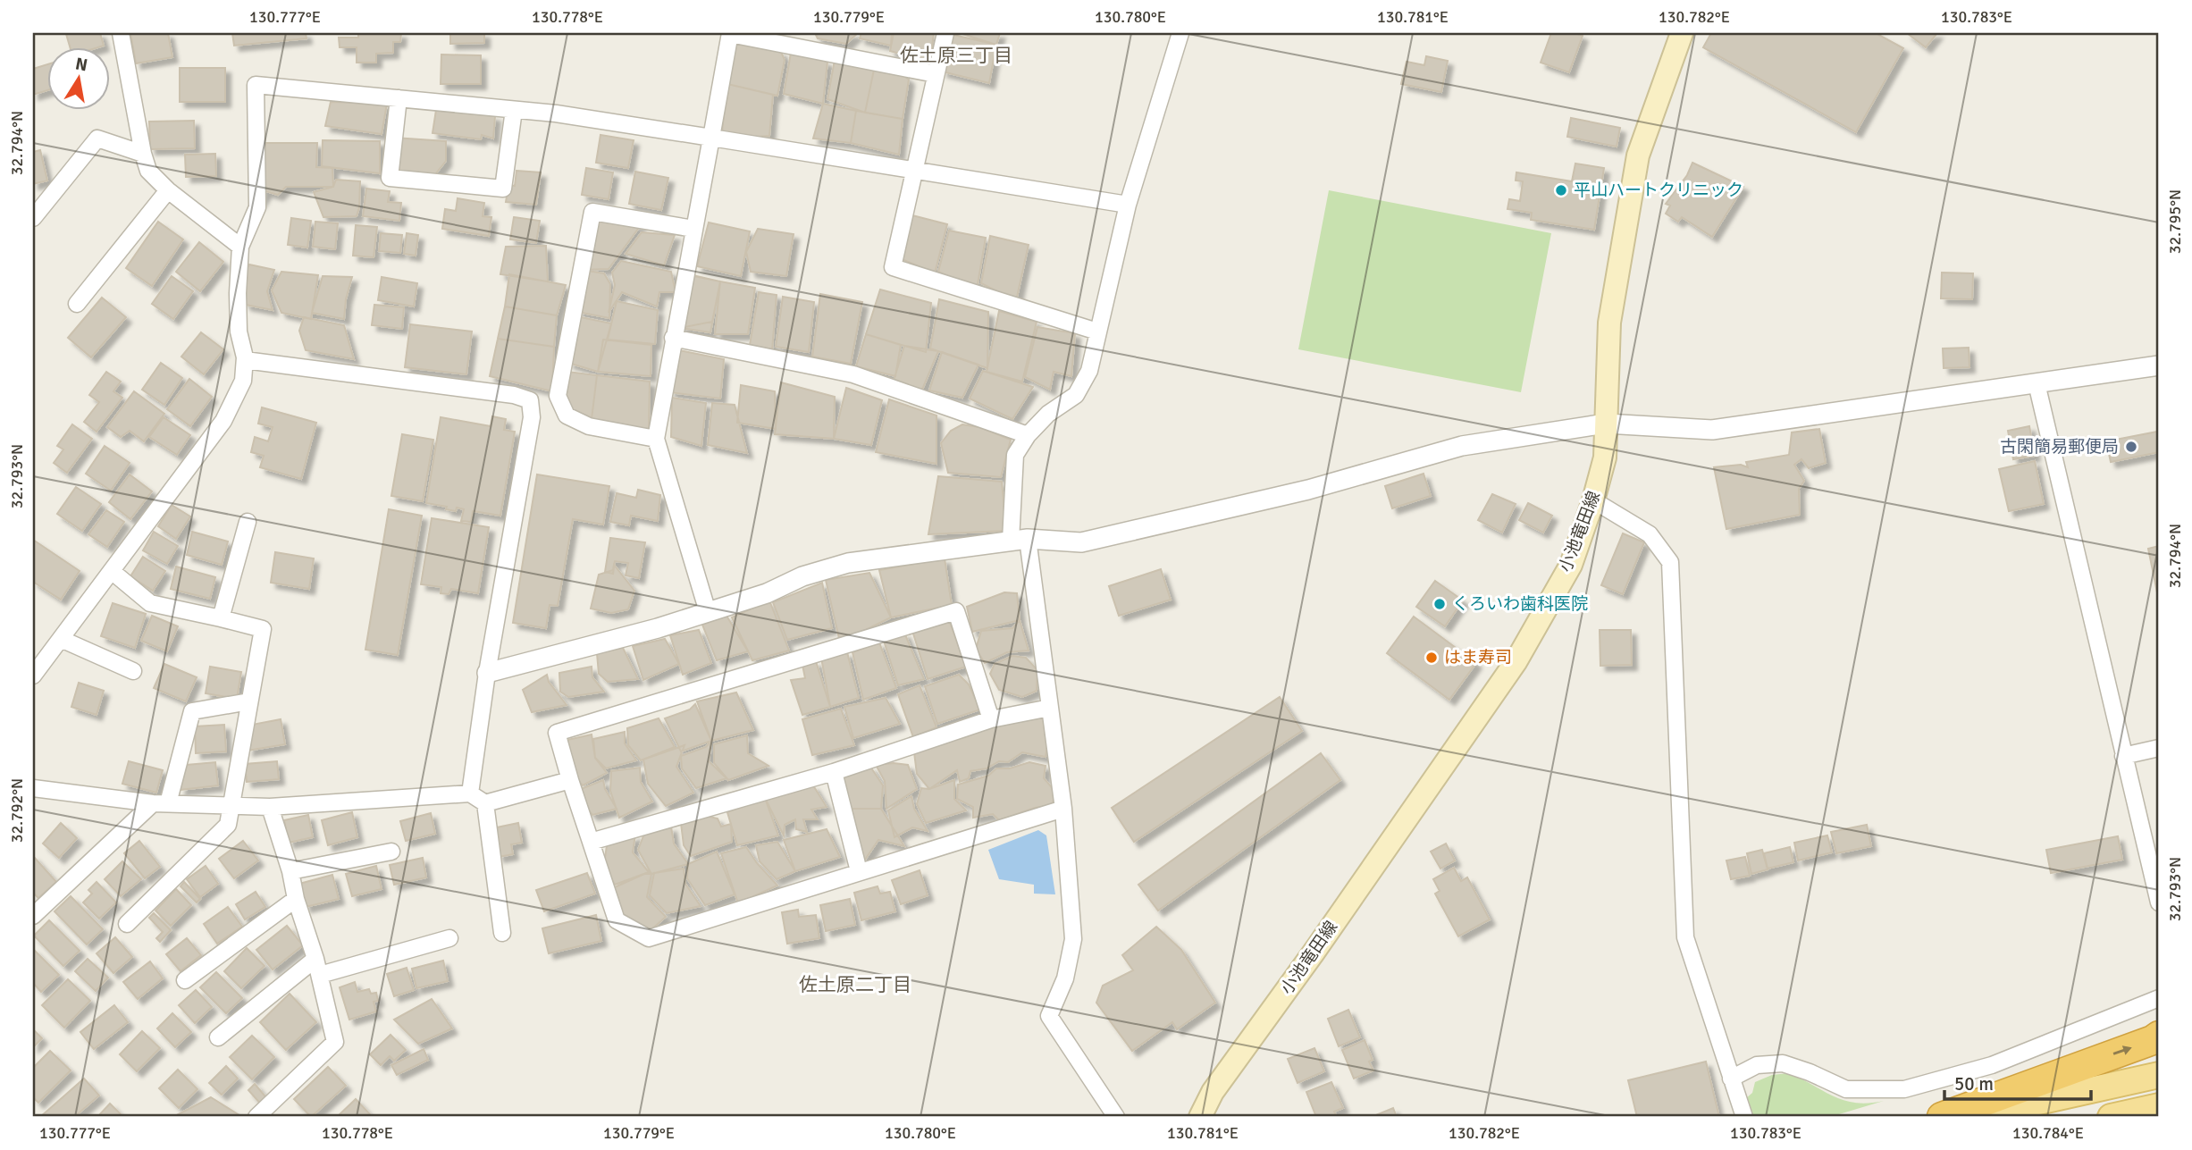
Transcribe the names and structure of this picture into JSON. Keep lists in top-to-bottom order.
{
  "streets": {
    "main road": ["小池竜田線"]
  },
  "districts": ["佐土原三丁目", "佐土原二丁目"],
  "places": [
    "平山ハートクリニック",
    "古閑簡易郵便局",
    "くろいわ歯科医院",
    "はま寿司"
  ],
  "scale_bar": "50 m",
  "north": "top",
  "coordinates": [
    "130.777°E",
    "130.778°E",
    "130.779°E",
    "130.780°E",
    "130.781°E",
    "130.782°E",
    "130.783°E",
    "32.794°N",
    "32.795°N",
    "32.793°N",
    "32.792°N",
    "130.784°E"
  ]
}
